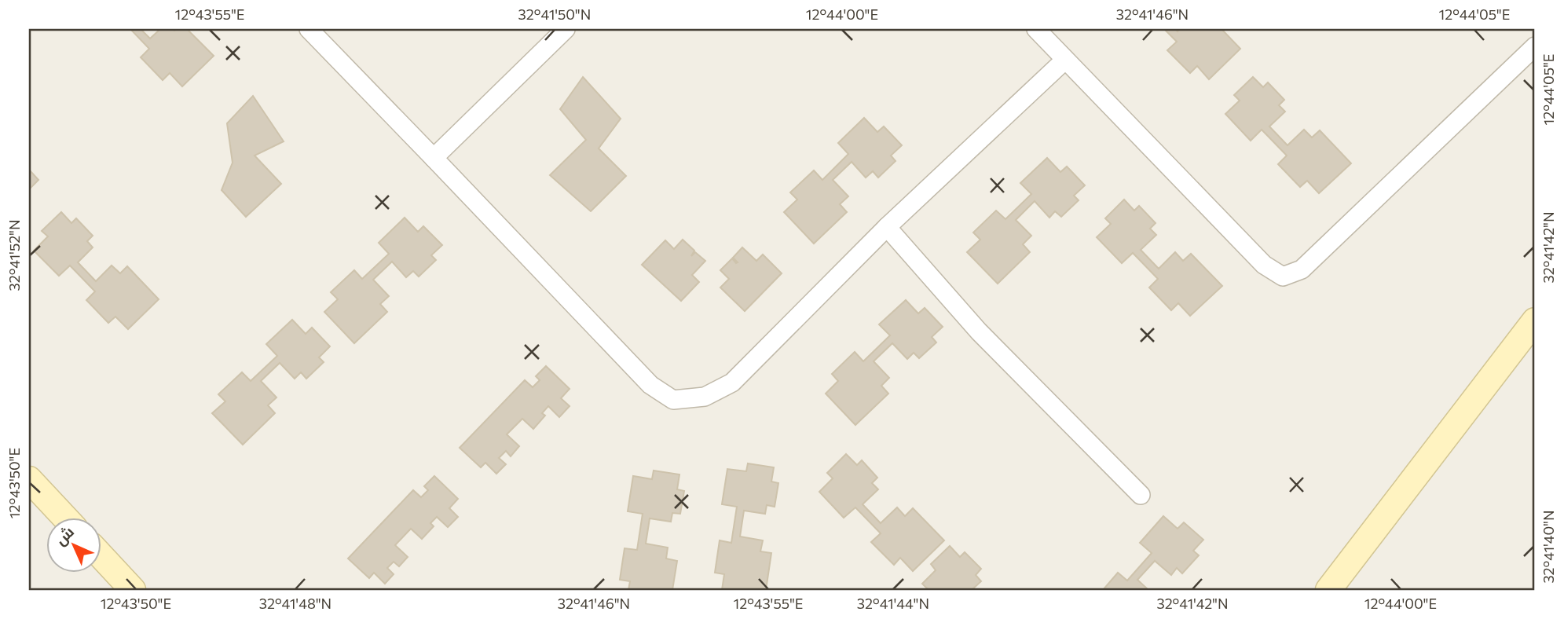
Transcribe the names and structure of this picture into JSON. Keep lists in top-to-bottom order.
{
  "north": "top left",
  "coordinates": [
    "12°43'55\"E",
    "32°41'50\"N",
    "12°44'00\"E",
    "32°41'46\"N",
    "12°44'05\"E",
    "32°41'42\"N",
    "32°41'52\"N",
    "12°43'50\"E",
    "32°41'40\"N",
    "32°41'48\"N",
    "32°41'44\"N"
  ]
}
